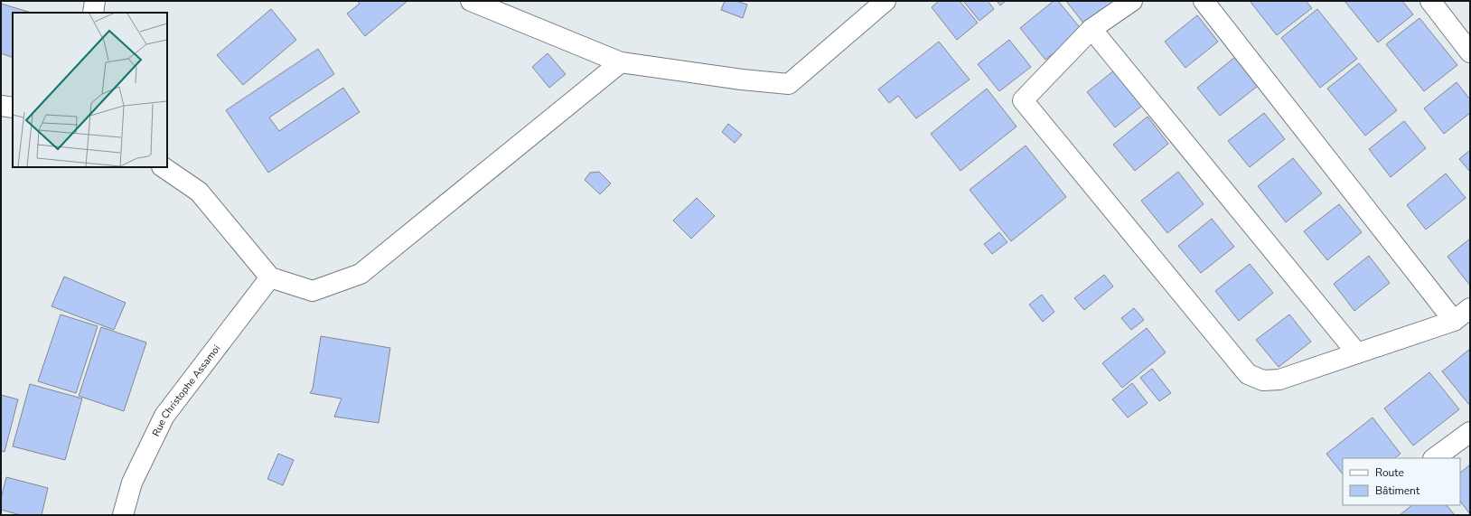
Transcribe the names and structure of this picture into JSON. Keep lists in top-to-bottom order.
{
  "streets": {
    "street": ["Rue Christophe Assamoi"]
  },
  "legend": ["Route", "Bâtiment"]
}
